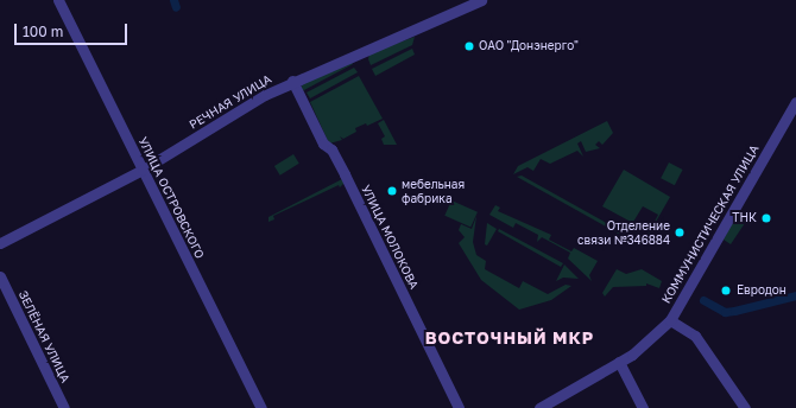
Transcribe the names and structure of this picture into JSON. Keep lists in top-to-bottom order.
{
  "streets": {
    "street": [
      "РЕЧНАЯ УЛИЦА",
      "УЛИЦА ОСТРОВСКОГО",
      "КОММУНИСТИЧЕСКАЯ УЛИЦА",
      "УЛИЦА МОЛОКОВА",
      "ЗЕЛЁНАЯ УЛИЦА"
    ]
  },
  "crossings": [
    ["РЕЧНАЯ УЛИЦА", "УЛИЦА ОСТРОВСКОГО"],
    ["РЕЧНАЯ УЛИЦА", "УЛИЦА МОЛОКОВА"]
  ],
  "districts": ["ВОСТОЧНЫЙ МКР"],
  "places": [
    "ОАО \"Донэнерго\"",
    "мебельная фабрика",
    "ТНК",
    "Отделение связи №346884",
    "Евродон"
  ],
  "scale_bar": "100 m"
}
